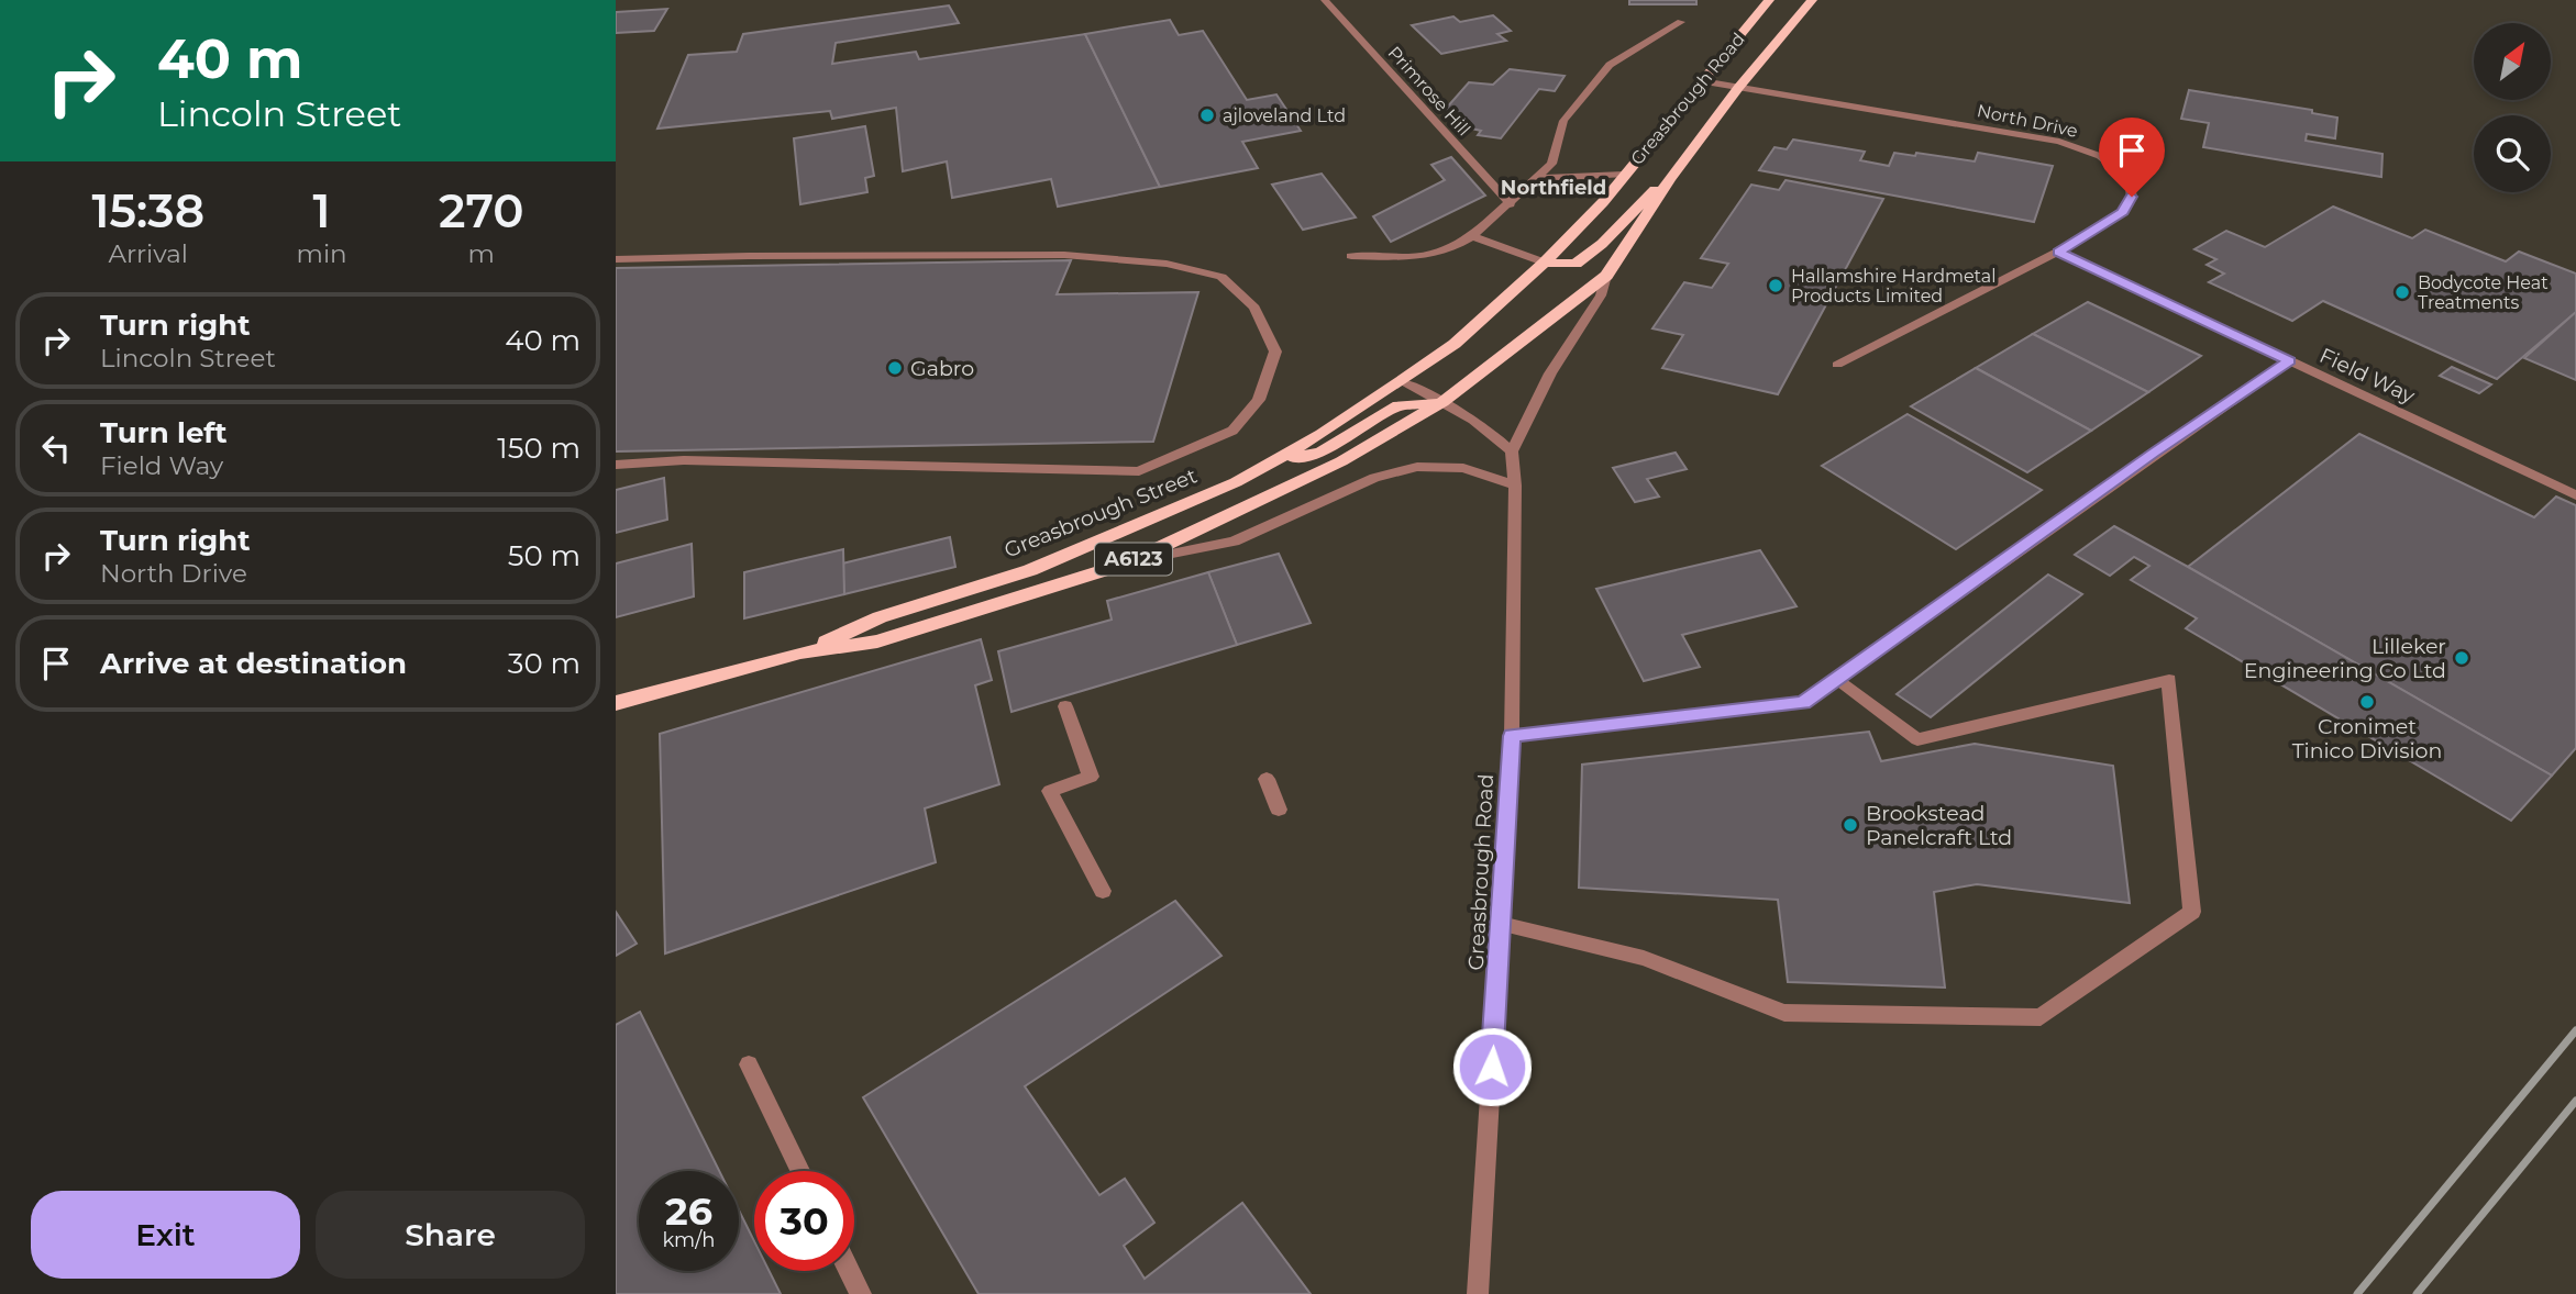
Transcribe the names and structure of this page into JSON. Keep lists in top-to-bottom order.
{
  "streets": {
    "main road": ["Greasbrough Road", "Greasbrough Street", "A6123"],
    "street": ["Primrose Hill", "North Drive", "Field Way"]
  },
  "crossings": [
    ["Greasbrough Road", "North Drive"],
    ["Greasbrough Road", "Greasbrough Street"],
    ["Greasbrough Road", "A6123"],
    ["North Drive", "Field Way"],
    ["Greasbrough Street", "A6123"]
  ],
  "districts": ["Northfield"],
  "places": [
    "ajloveland Ltd",
    "Hallamshire Hardmetal Products Limited",
    "Bodycote Heat Treatments",
    "Gabro",
    "Lilleker Engineering Co Ltd",
    "Cronimet Tinico Division",
    "Brookstead Panelcraft Ltd"
  ],
  "north": "top right",
  "page": {
    "turn": ["40 m", "Lincoln Street"],
    "eta": [
      "15:38",
      "Arrival",
      "1",
      "min",
      "270",
      "m"
    ],
    "list": [
      {
        "name": "Turn right",
        "note": "Lincoln Street",
        "value": "40 m"
      },
      {
        "name": "Turn left",
        "note": "Field Way",
        "value": "150 m"
      },
      {
        "name": "Turn right",
        "note": "North Drive",
        "value": "50 m"
      },
      {
        "name": "Arrive at destination",
        "value": "30 m"
      }
    ],
    "speed": "26 km/h",
    "limit": "30",
    "buttons": ["Exit", "Share"]
  }
}
